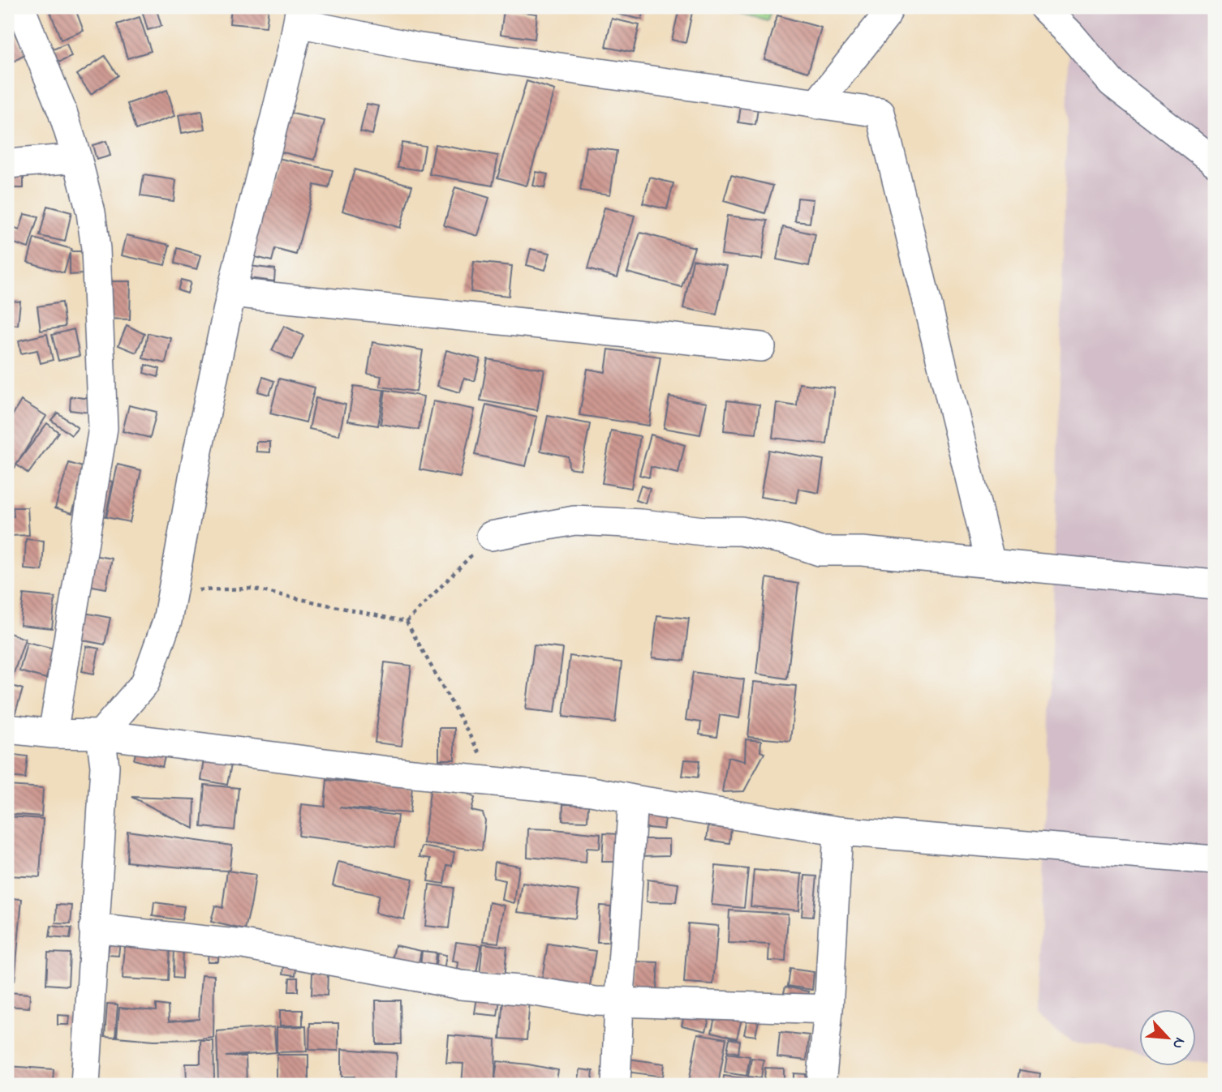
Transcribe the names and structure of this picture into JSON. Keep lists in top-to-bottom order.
{
  "north": "bottom right"
}
